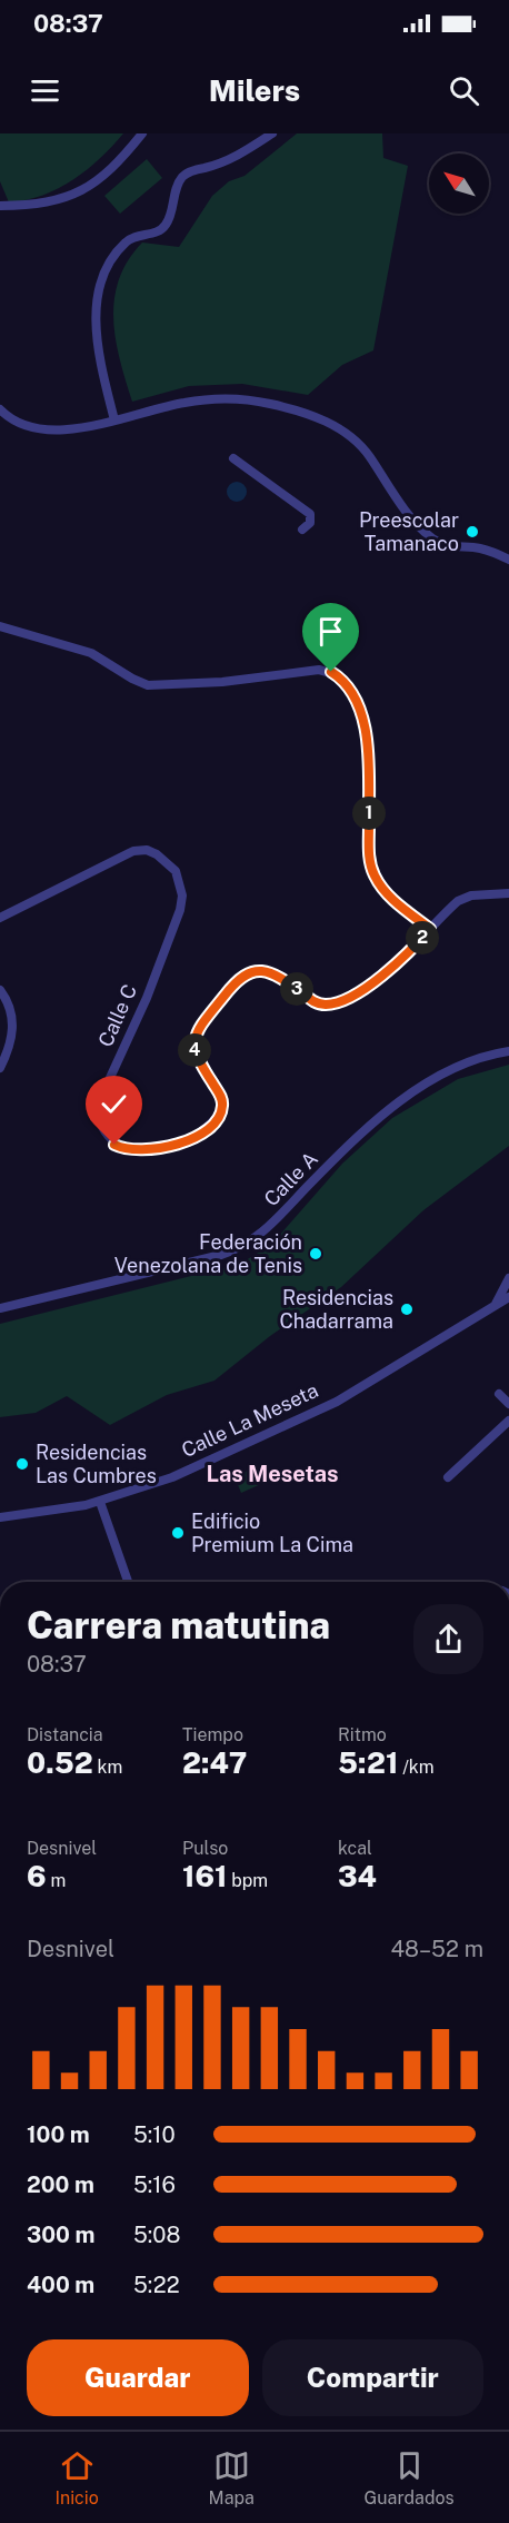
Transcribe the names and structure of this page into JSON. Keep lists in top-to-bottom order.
{
  "streets": {
    "street": ["Calle C", "Calle A", "Calle La Meseta"]
  },
  "districts": ["Las Mesetas"],
  "places": [
    "Preescolar Tamanaco",
    "Federación Venezolana de Tenis",
    "Residencias Chadarrama",
    "Residencias Las Cumbres",
    "Edificio Premium La Cima"
  ],
  "north": "top left",
  "page": {
    "status": "08:37",
    "header": "Milers",
    "pins": [
      "1",
      "2",
      "3",
      "4"
    ],
    "heading": ["Carrera matutina", "08:37"],
    "stats": [
      ["Distancia", "0.52 km"],
      ["Tiempo", "2:47"],
      ["Ritmo", "5:21 /km"],
      ["Desnivel", "6 m"],
      ["Pulso", "161 bpm"],
      ["kcal", "34"]
    ],
    "chart": ["Desnivel", "48–52 m"],
    "list": [
      {
        "name": "100 m",
        "note": "5:10"
      },
      {
        "name": "200 m",
        "note": "5:16"
      },
      {
        "name": "300 m",
        "note": "5:08"
      },
      {
        "name": "400 m",
        "note": "5:22"
      }
    ],
    "buttons": ["Guardar", "Compartir"],
    "tabs": ["Inicio", "Mapa", "Guardados"]
  }
}
